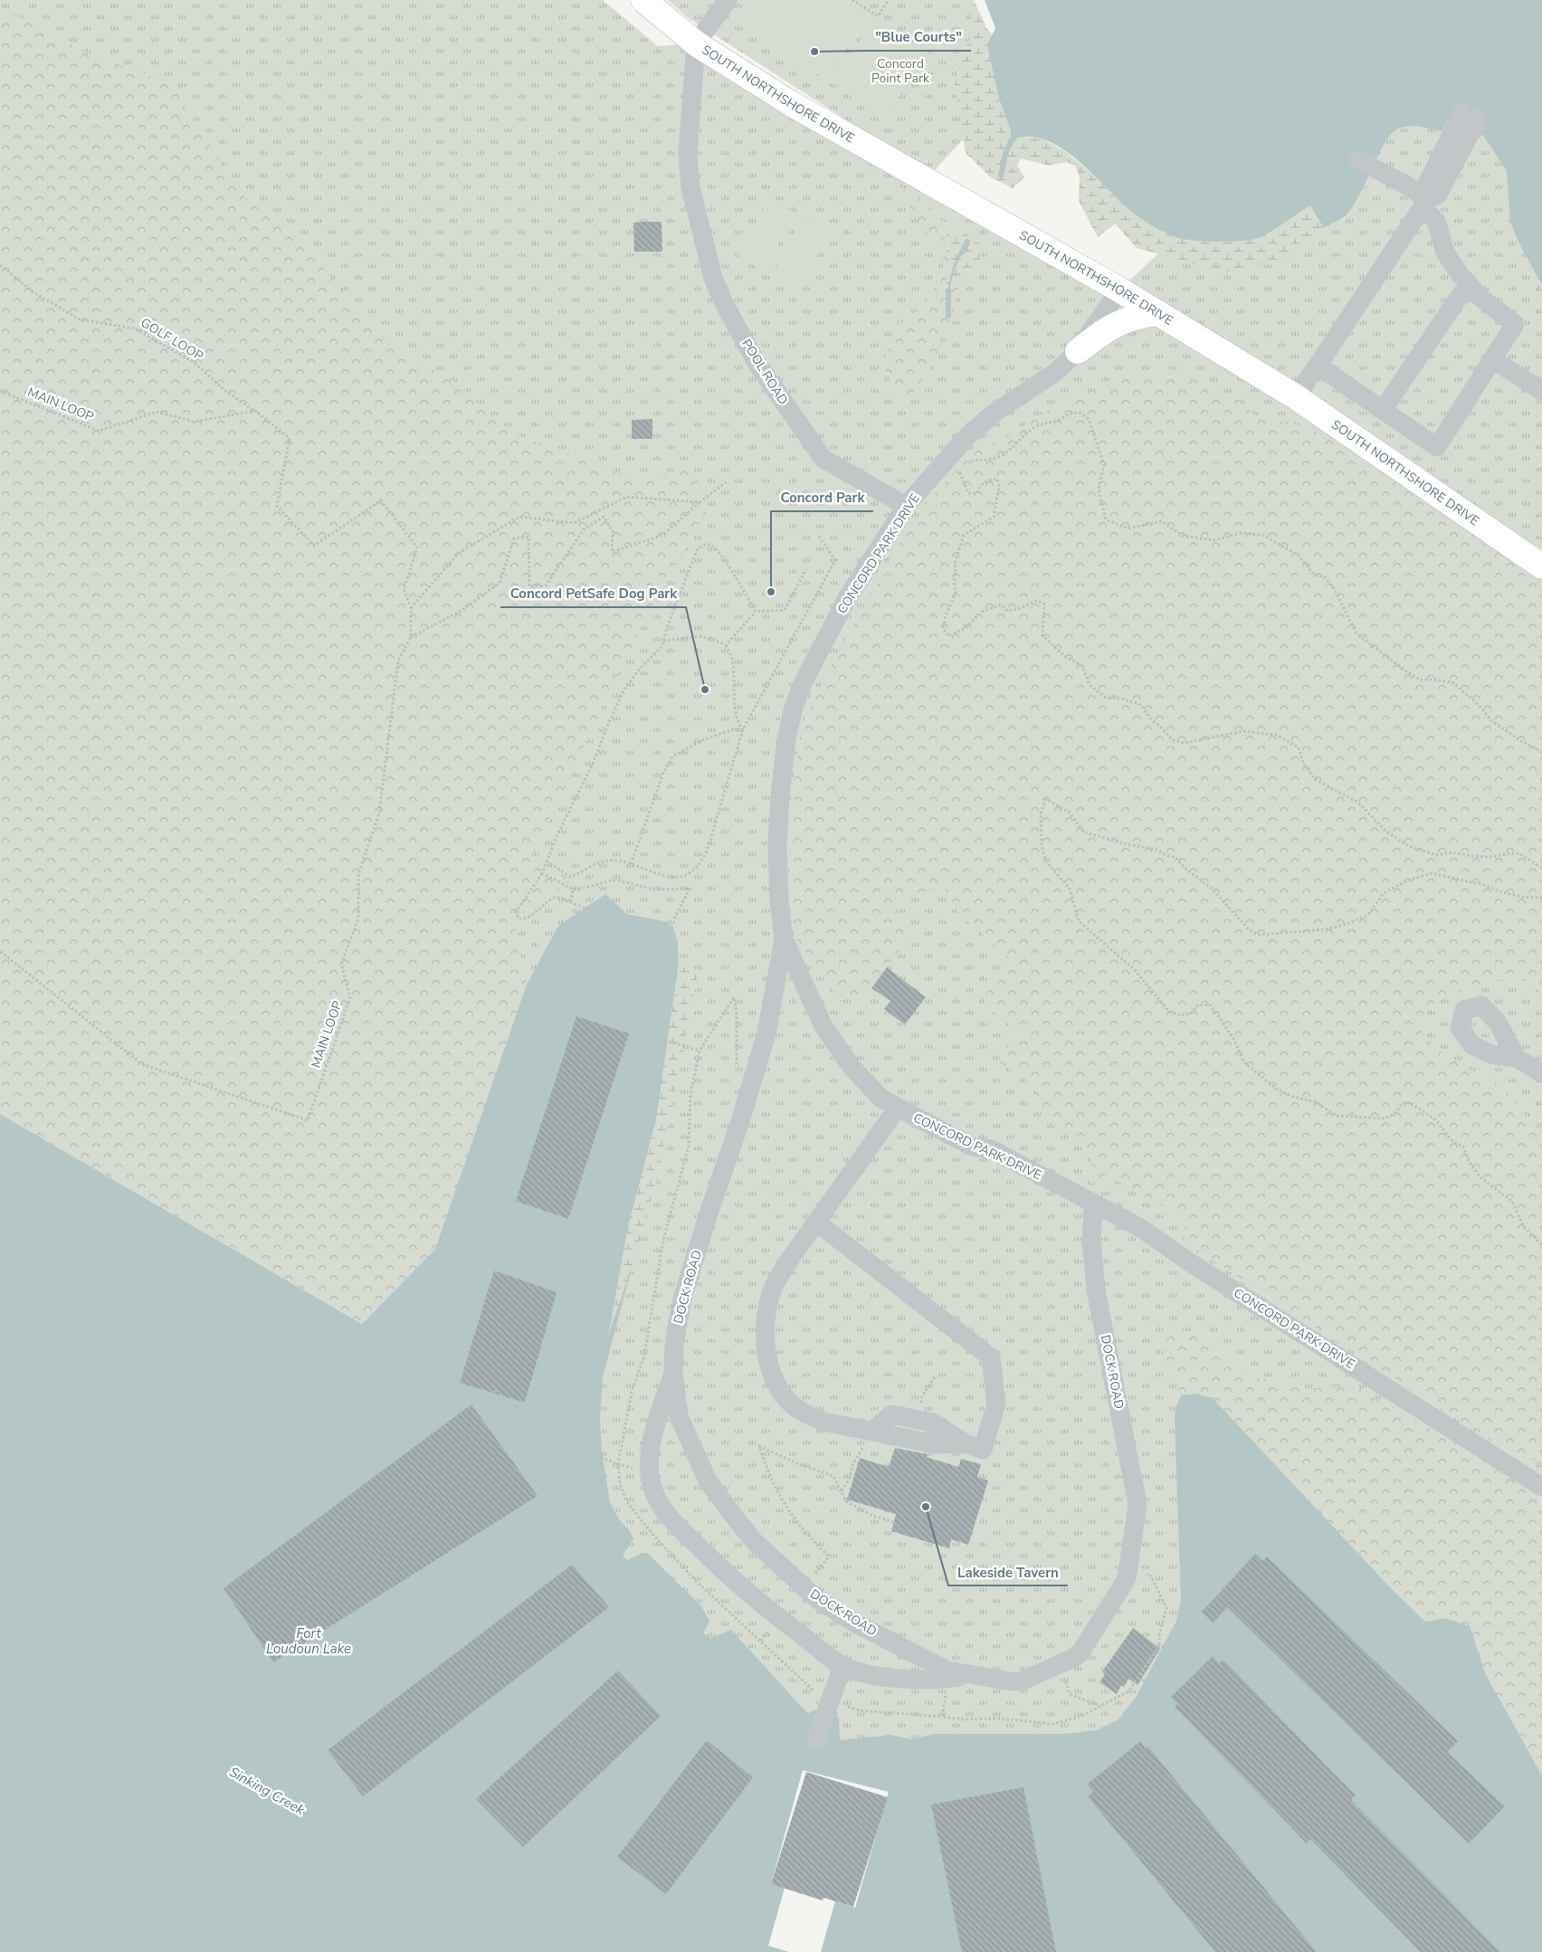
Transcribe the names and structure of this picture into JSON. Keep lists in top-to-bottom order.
{
  "streets": {
    "main road": ["SOUTH NORTHSHORE DRIVE"],
    "street": ["POOL ROAD", "CONCORD PARK DRIVE", "DOCK ROAD"],
    "path": ["GOLF LOOP", "MAIN LOOP"]
  },
  "crossings": [
    ["SOUTH NORTHSHORE DRIVE", "POOL ROAD"],
    ["SOUTH NORTHSHORE DRIVE", "CONCORD PARK DRIVE"],
    ["GOLF LOOP", "MAIN LOOP"],
    ["POOL ROAD", "CONCORD PARK DRIVE"],
    ["CONCORD PARK DRIVE", "DOCK ROAD"]
  ],
  "water": ["Fort Loudoun Lake", "Sinking Creek"],
  "parks": ["Concord Point Park"],
  "places": [
    "\"Blue Courts\"",
    "Concord Park",
    "Concord PetSafe Dog Park",
    "Lakeside Tavern"
  ]
}
